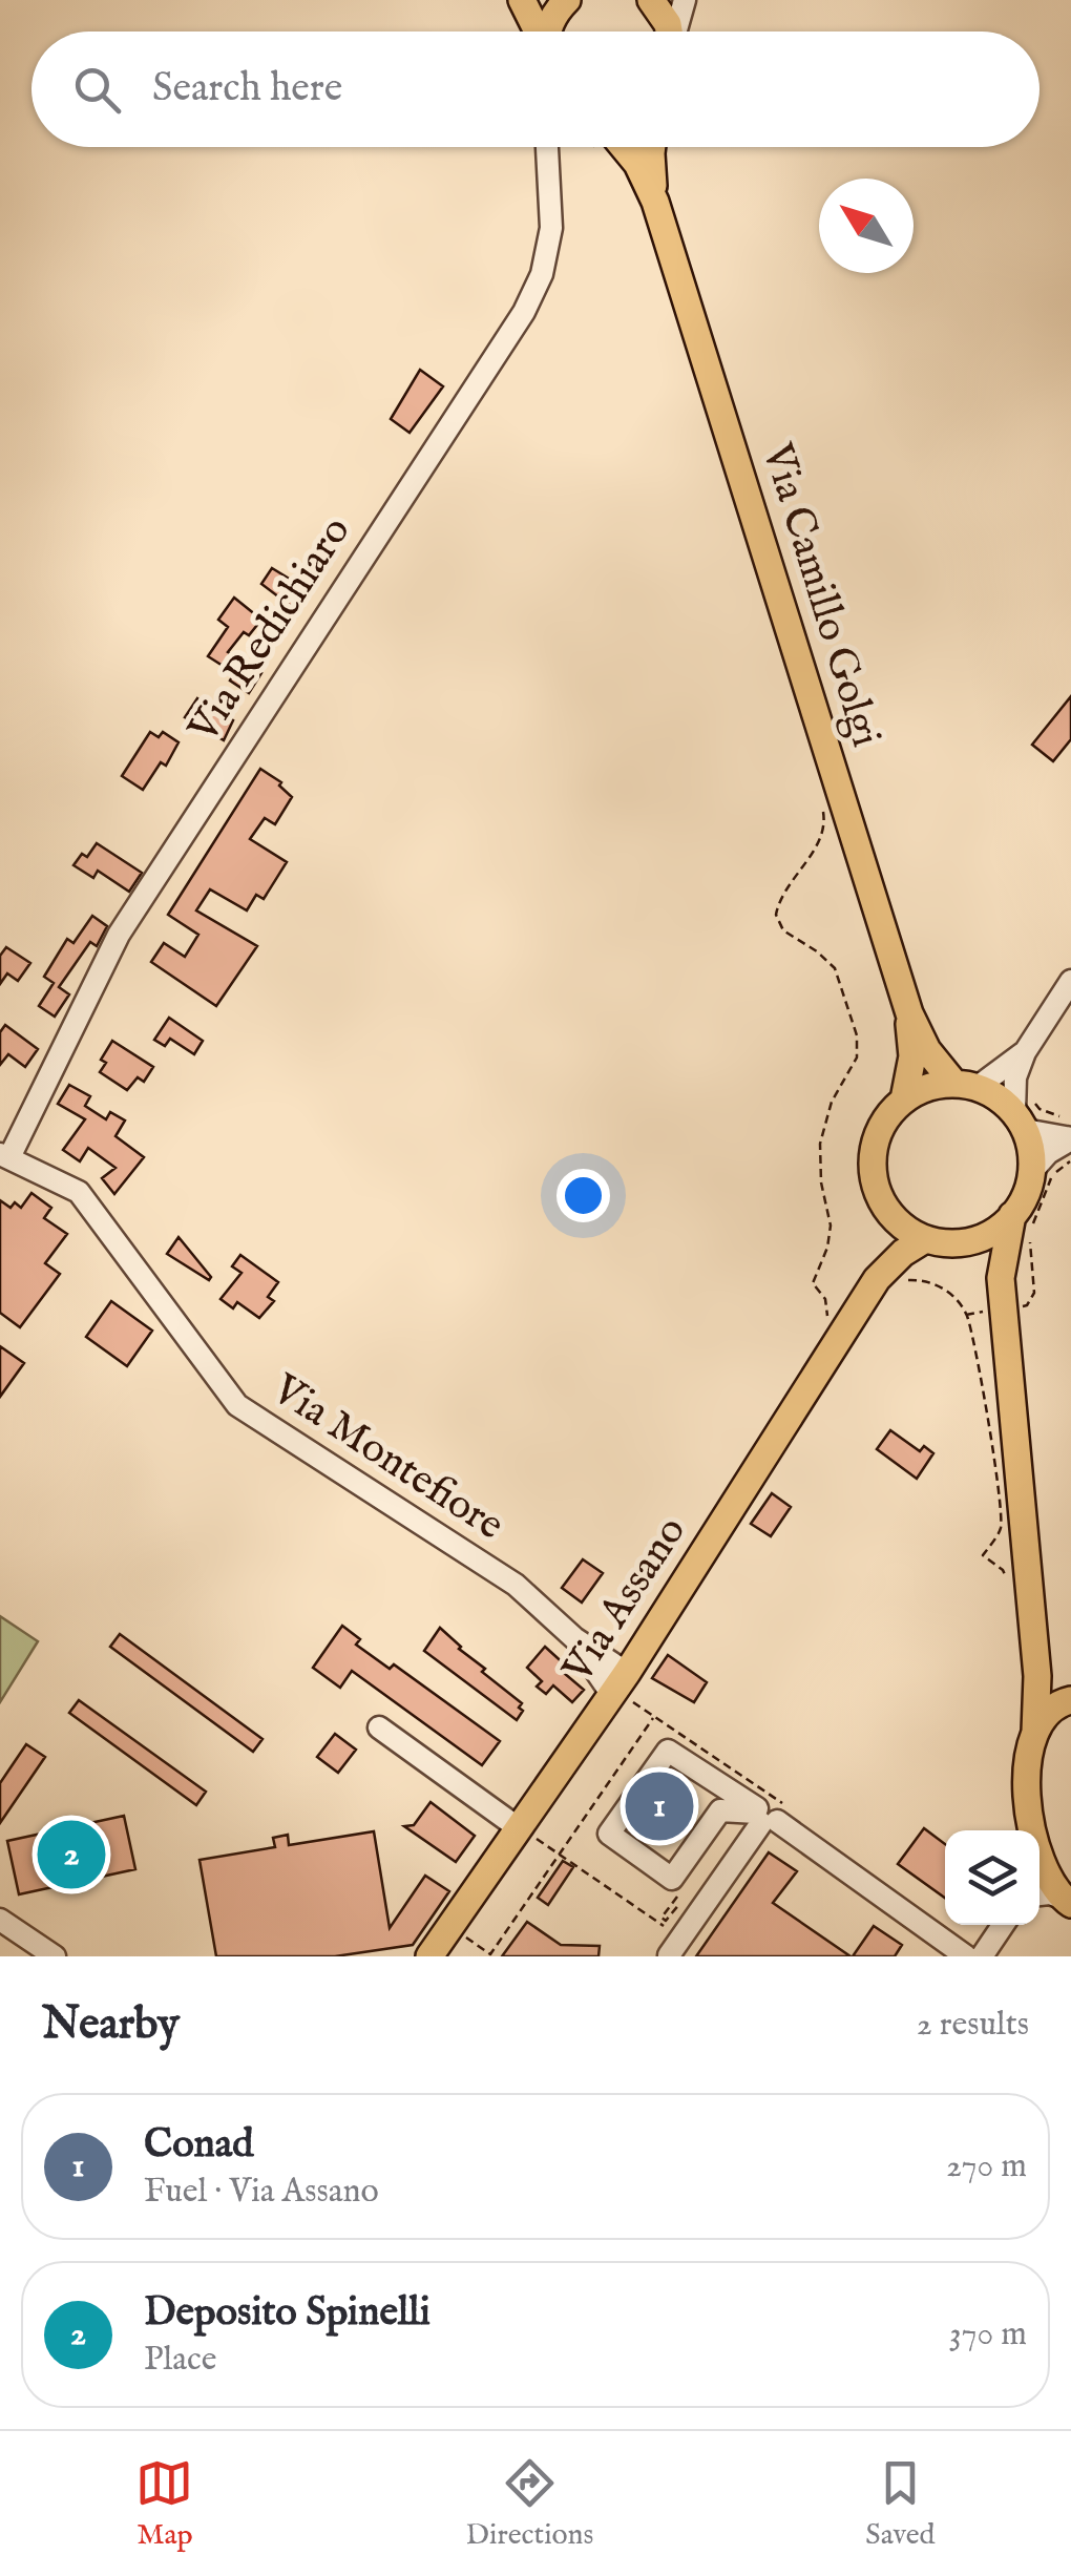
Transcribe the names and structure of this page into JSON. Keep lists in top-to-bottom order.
{
  "streets": {
    "main road": ["Via Camillo Golgi", "Via Assano"],
    "street": ["Via Redichiaro", "Via Montefiore"]
  },
  "crossings": [
    ["Via Camillo Golgi", "Via Assano"],
    ["Via Redichiaro", "Via Montefiore"],
    ["Via Montefiore", "Via Assano"]
  ],
  "north": "top left",
  "page": {
    "search": "Search here",
    "pins": ["1", "2"],
    "heading": ["Nearby", "2 results"],
    "list": [
      {
        "mark": "1",
        "name": "Conad",
        "note": "Fuel · Via Assano",
        "value": "270 m"
      },
      {
        "mark": "2",
        "name": "Deposito Spinelli",
        "note": "Place",
        "value": "370 m"
      }
    ],
    "nav": ["Map", "Directions", "Saved"]
  }
}
